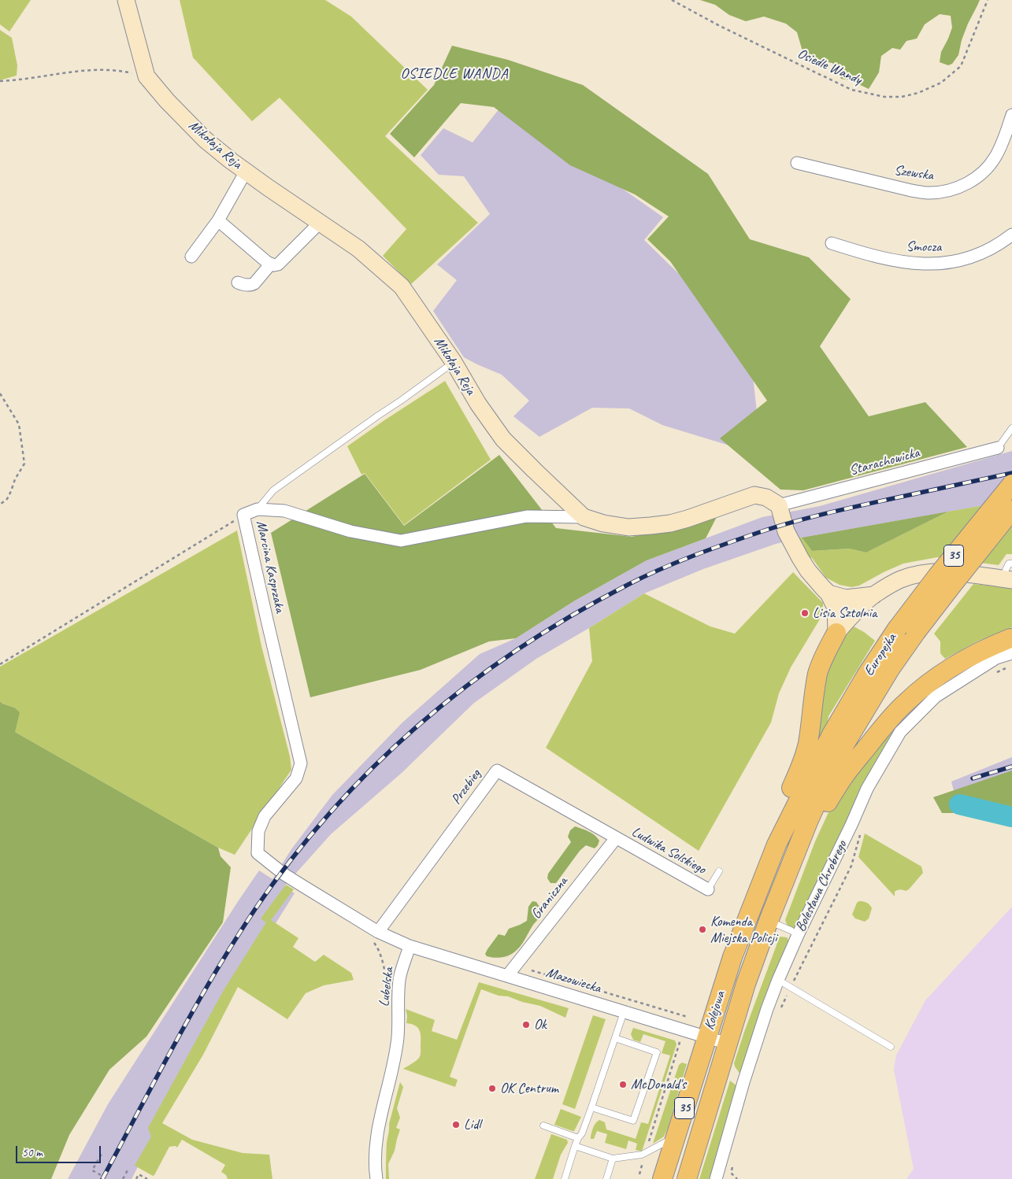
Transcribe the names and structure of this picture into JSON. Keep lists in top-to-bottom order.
{
  "streets": {
    "main road": ["35", "Europejka", "Kolejowa"],
    "street": [
      "Mikołaja Reja",
      "Szewska",
      "Smocza",
      "Starachowicka",
      "Marcina Kasprzaka",
      "Przebieg",
      "Ludwika Solskiego",
      "Bolesława Chrobrego",
      "Graniczna",
      "Mazowiecka",
      "Lubelska"
    ],
    "path": ["Osiedle Wandy"]
  },
  "crossings": [
    ["Mikołaja Reja", "Starachowicka"],
    ["Mikołaja Reja", "Marcina Kasprzaka"],
    ["Marcina Kasprzaka", "Przebieg"],
    ["Europejka", "Kolejowa"],
    ["Przebieg", "Ludwika Solskiego"],
    ["Przebieg", "Graniczna"],
    ["Ludwika Solskiego", "Graniczna"],
    ["Graniczna", "Mazowiecka"],
    ["Mazowiecka", "Lubelska"],
    ["Mazowiecka", "Kolejowa"]
  ],
  "districts": ["OSIEDLE WANDA"],
  "places": [
    "Lisia Sztolnia",
    "Komenda Miejska Policji",
    "Ok",
    "McDonald's",
    "OK Centrum",
    "Lidl"
  ],
  "scale_bar": "50 m"
}
